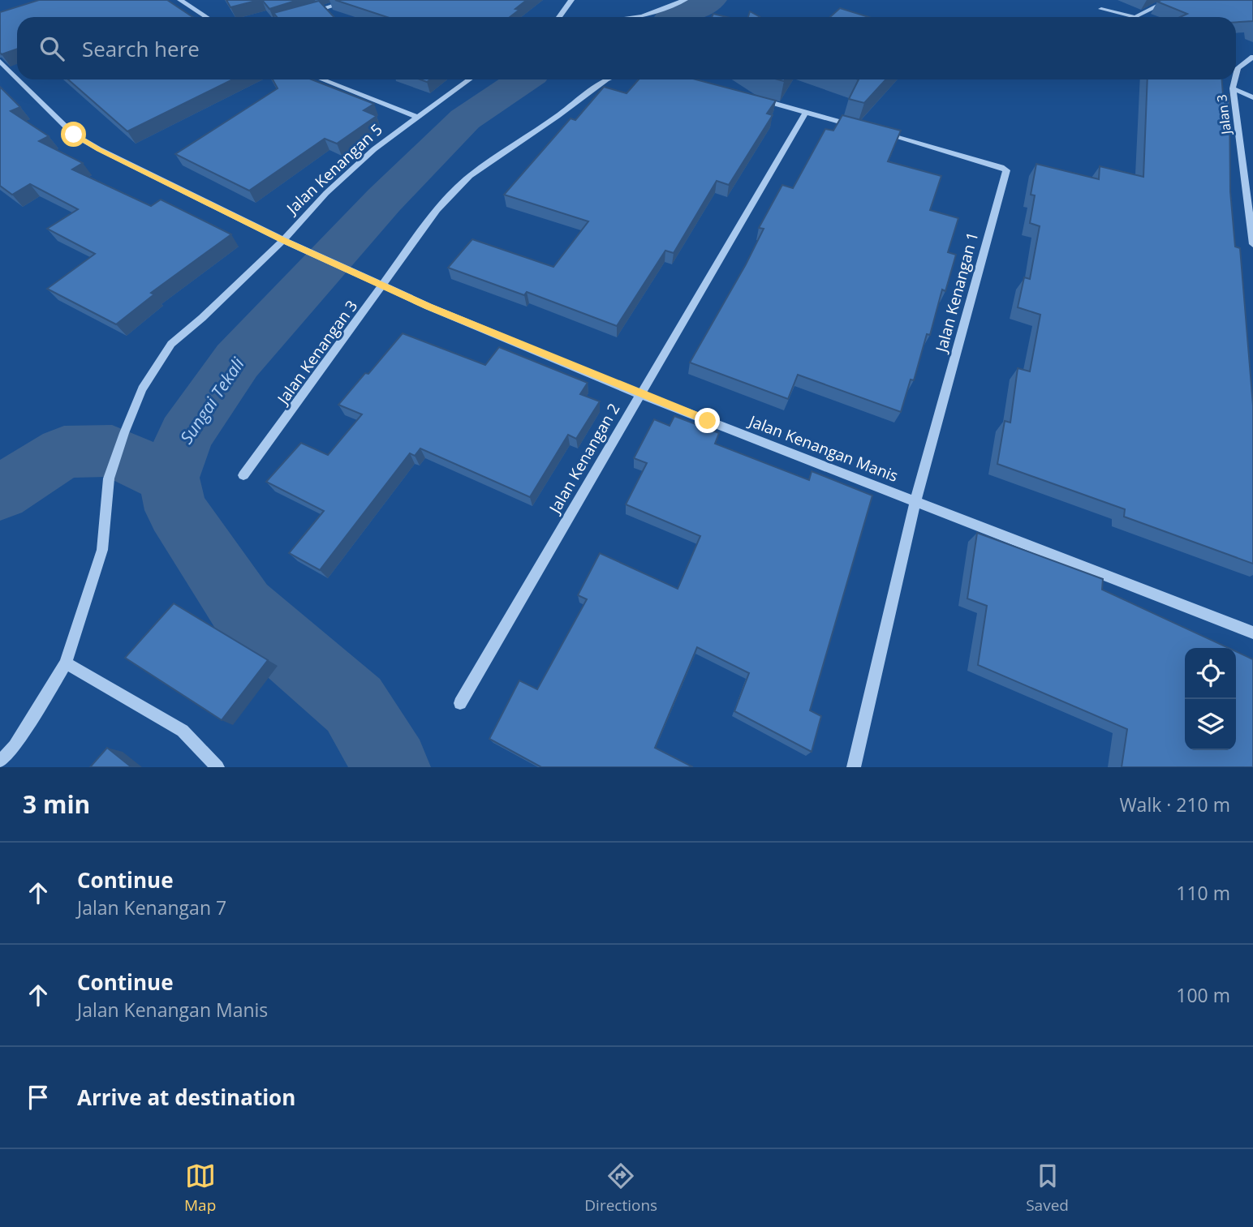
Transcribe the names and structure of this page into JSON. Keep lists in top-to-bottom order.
{
  "streets": {
    "street": [
      "Jalan 3",
      "Jalan Kenangan 5",
      "Jalan Kenangan 1",
      "Jalan Kenangan 3",
      "Jalan Kenangan Manis",
      "Jalan Kenangan 2"
    ]
  },
  "crossings": [
    ["Jalan Kenangan 5", "Jalan Kenangan Manis"],
    ["Jalan Kenangan 1", "Jalan Kenangan Manis"],
    ["Jalan Kenangan 1", "Jalan Kenangan 2"],
    ["Jalan Kenangan 3", "Jalan Kenangan Manis"],
    ["Jalan Kenangan Manis", "Jalan Kenangan 2"]
  ],
  "water": ["Sungai Tekali"],
  "page": {
    "search": "Search here",
    "heading": ["3 min", "Walk · 210 m"],
    "list": [
      ["Continue", "Jalan Kenangan 7", "110 m"],
      ["Continue", "Jalan Kenangan Manis", "100 m"],
      "Arrive at destination"
    ],
    "nav": ["Map", "Directions", "Saved"]
  }
}
